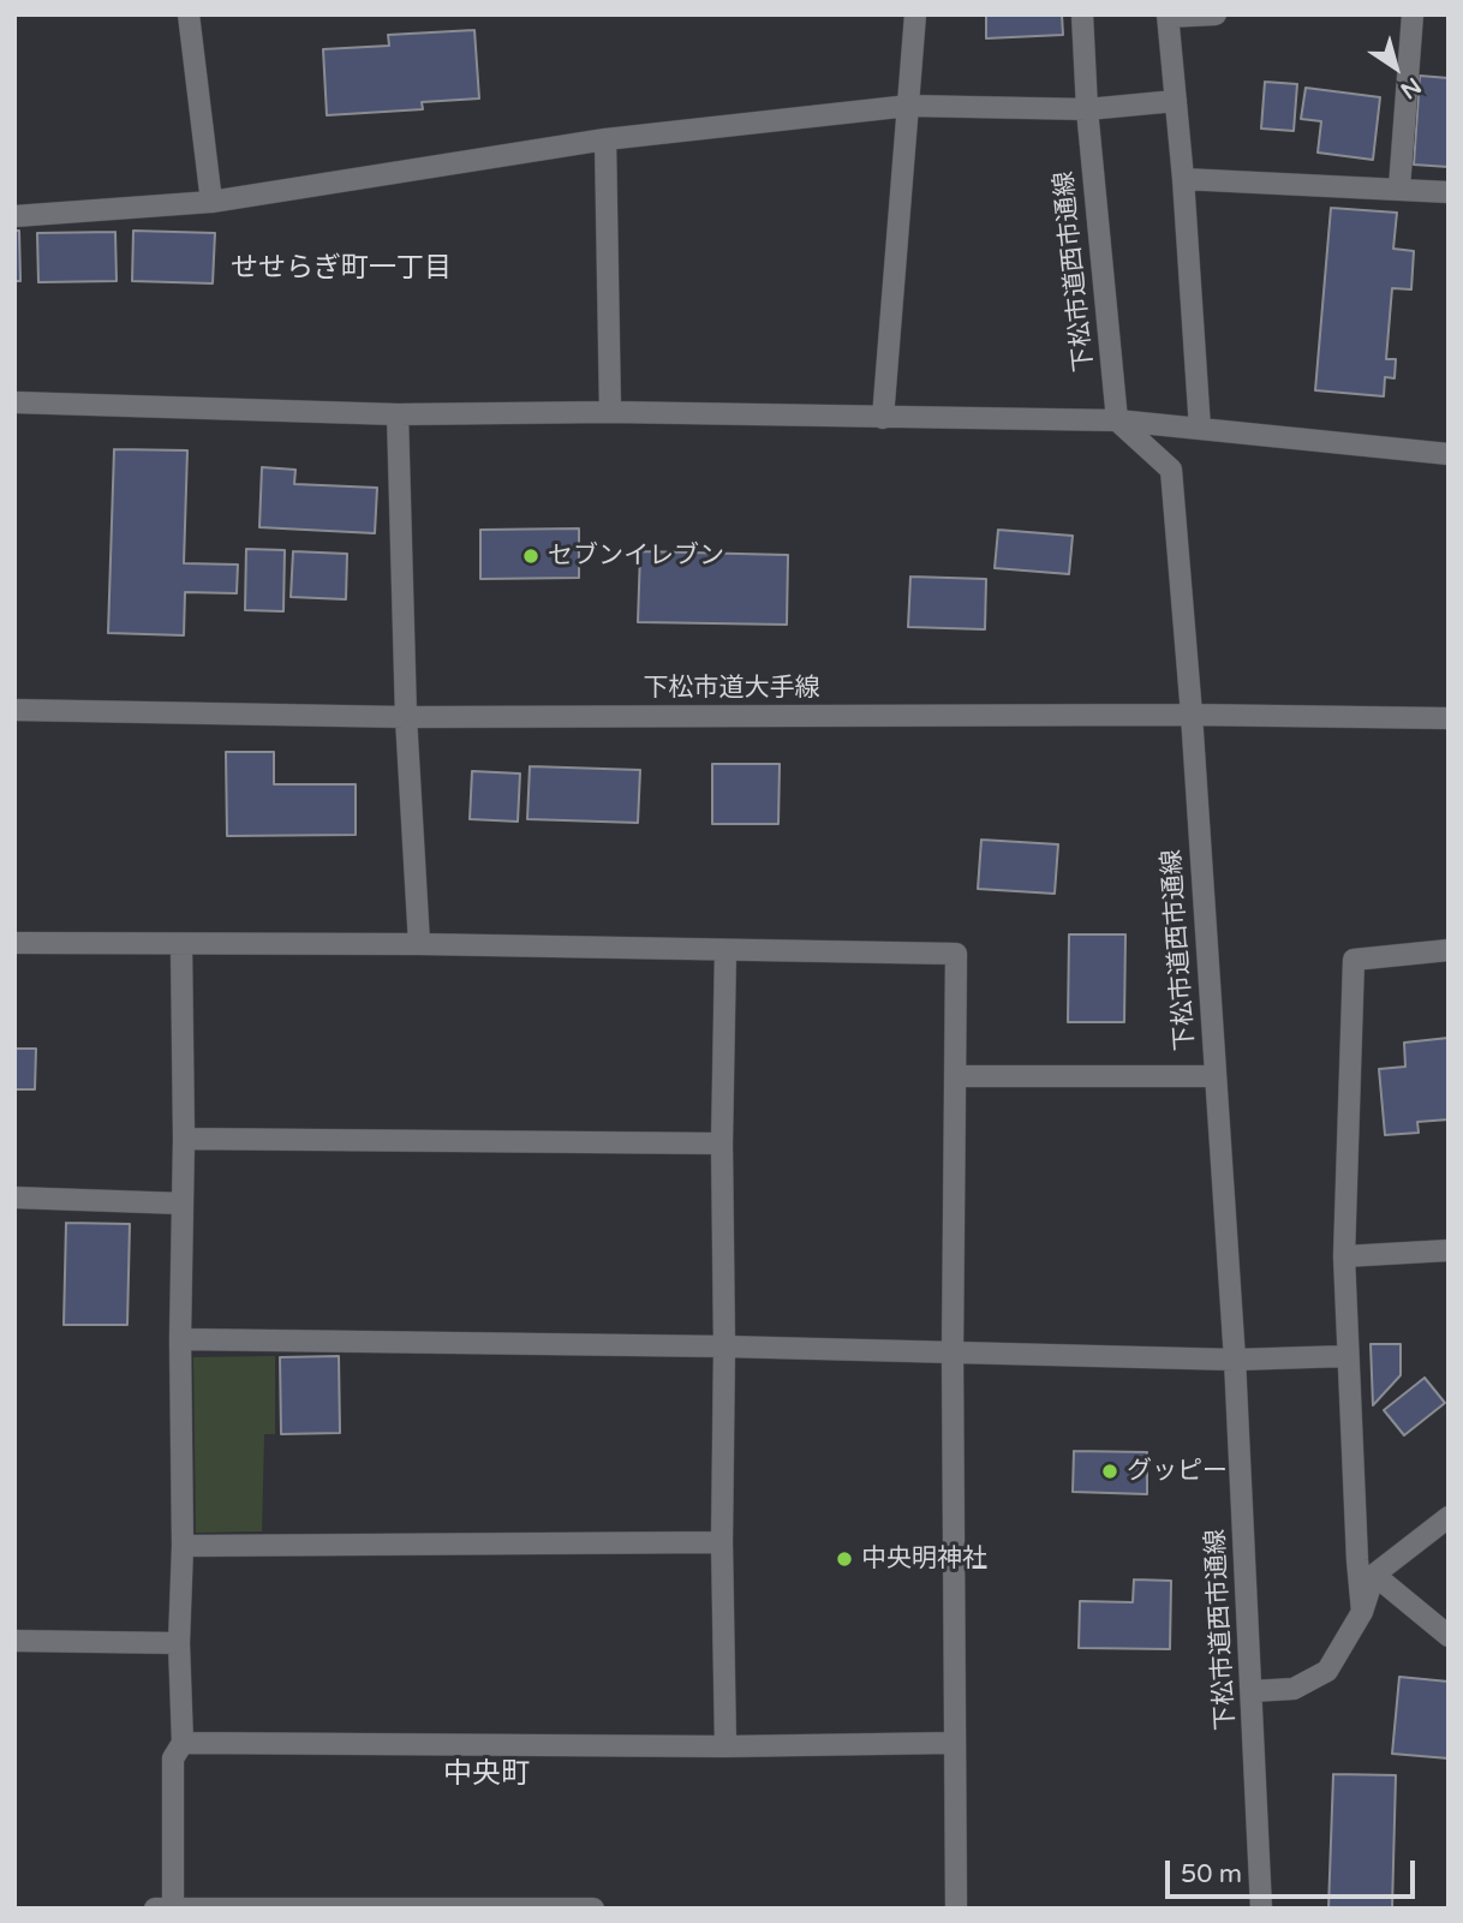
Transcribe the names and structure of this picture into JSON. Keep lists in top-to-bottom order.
{
  "streets": {
    "street": ["下松市道西市通線", "下松市道大手線"]
  },
  "crossings": [
    ["下松市道西市通線", "下松市道大手線"]
  ],
  "districts": ["せせらぎ町一丁目", "中央町"],
  "places": ["セブンイレブン", "グッピー", "中央明神社"],
  "scale_bar": "50 m",
  "north": "bottom right"
}
